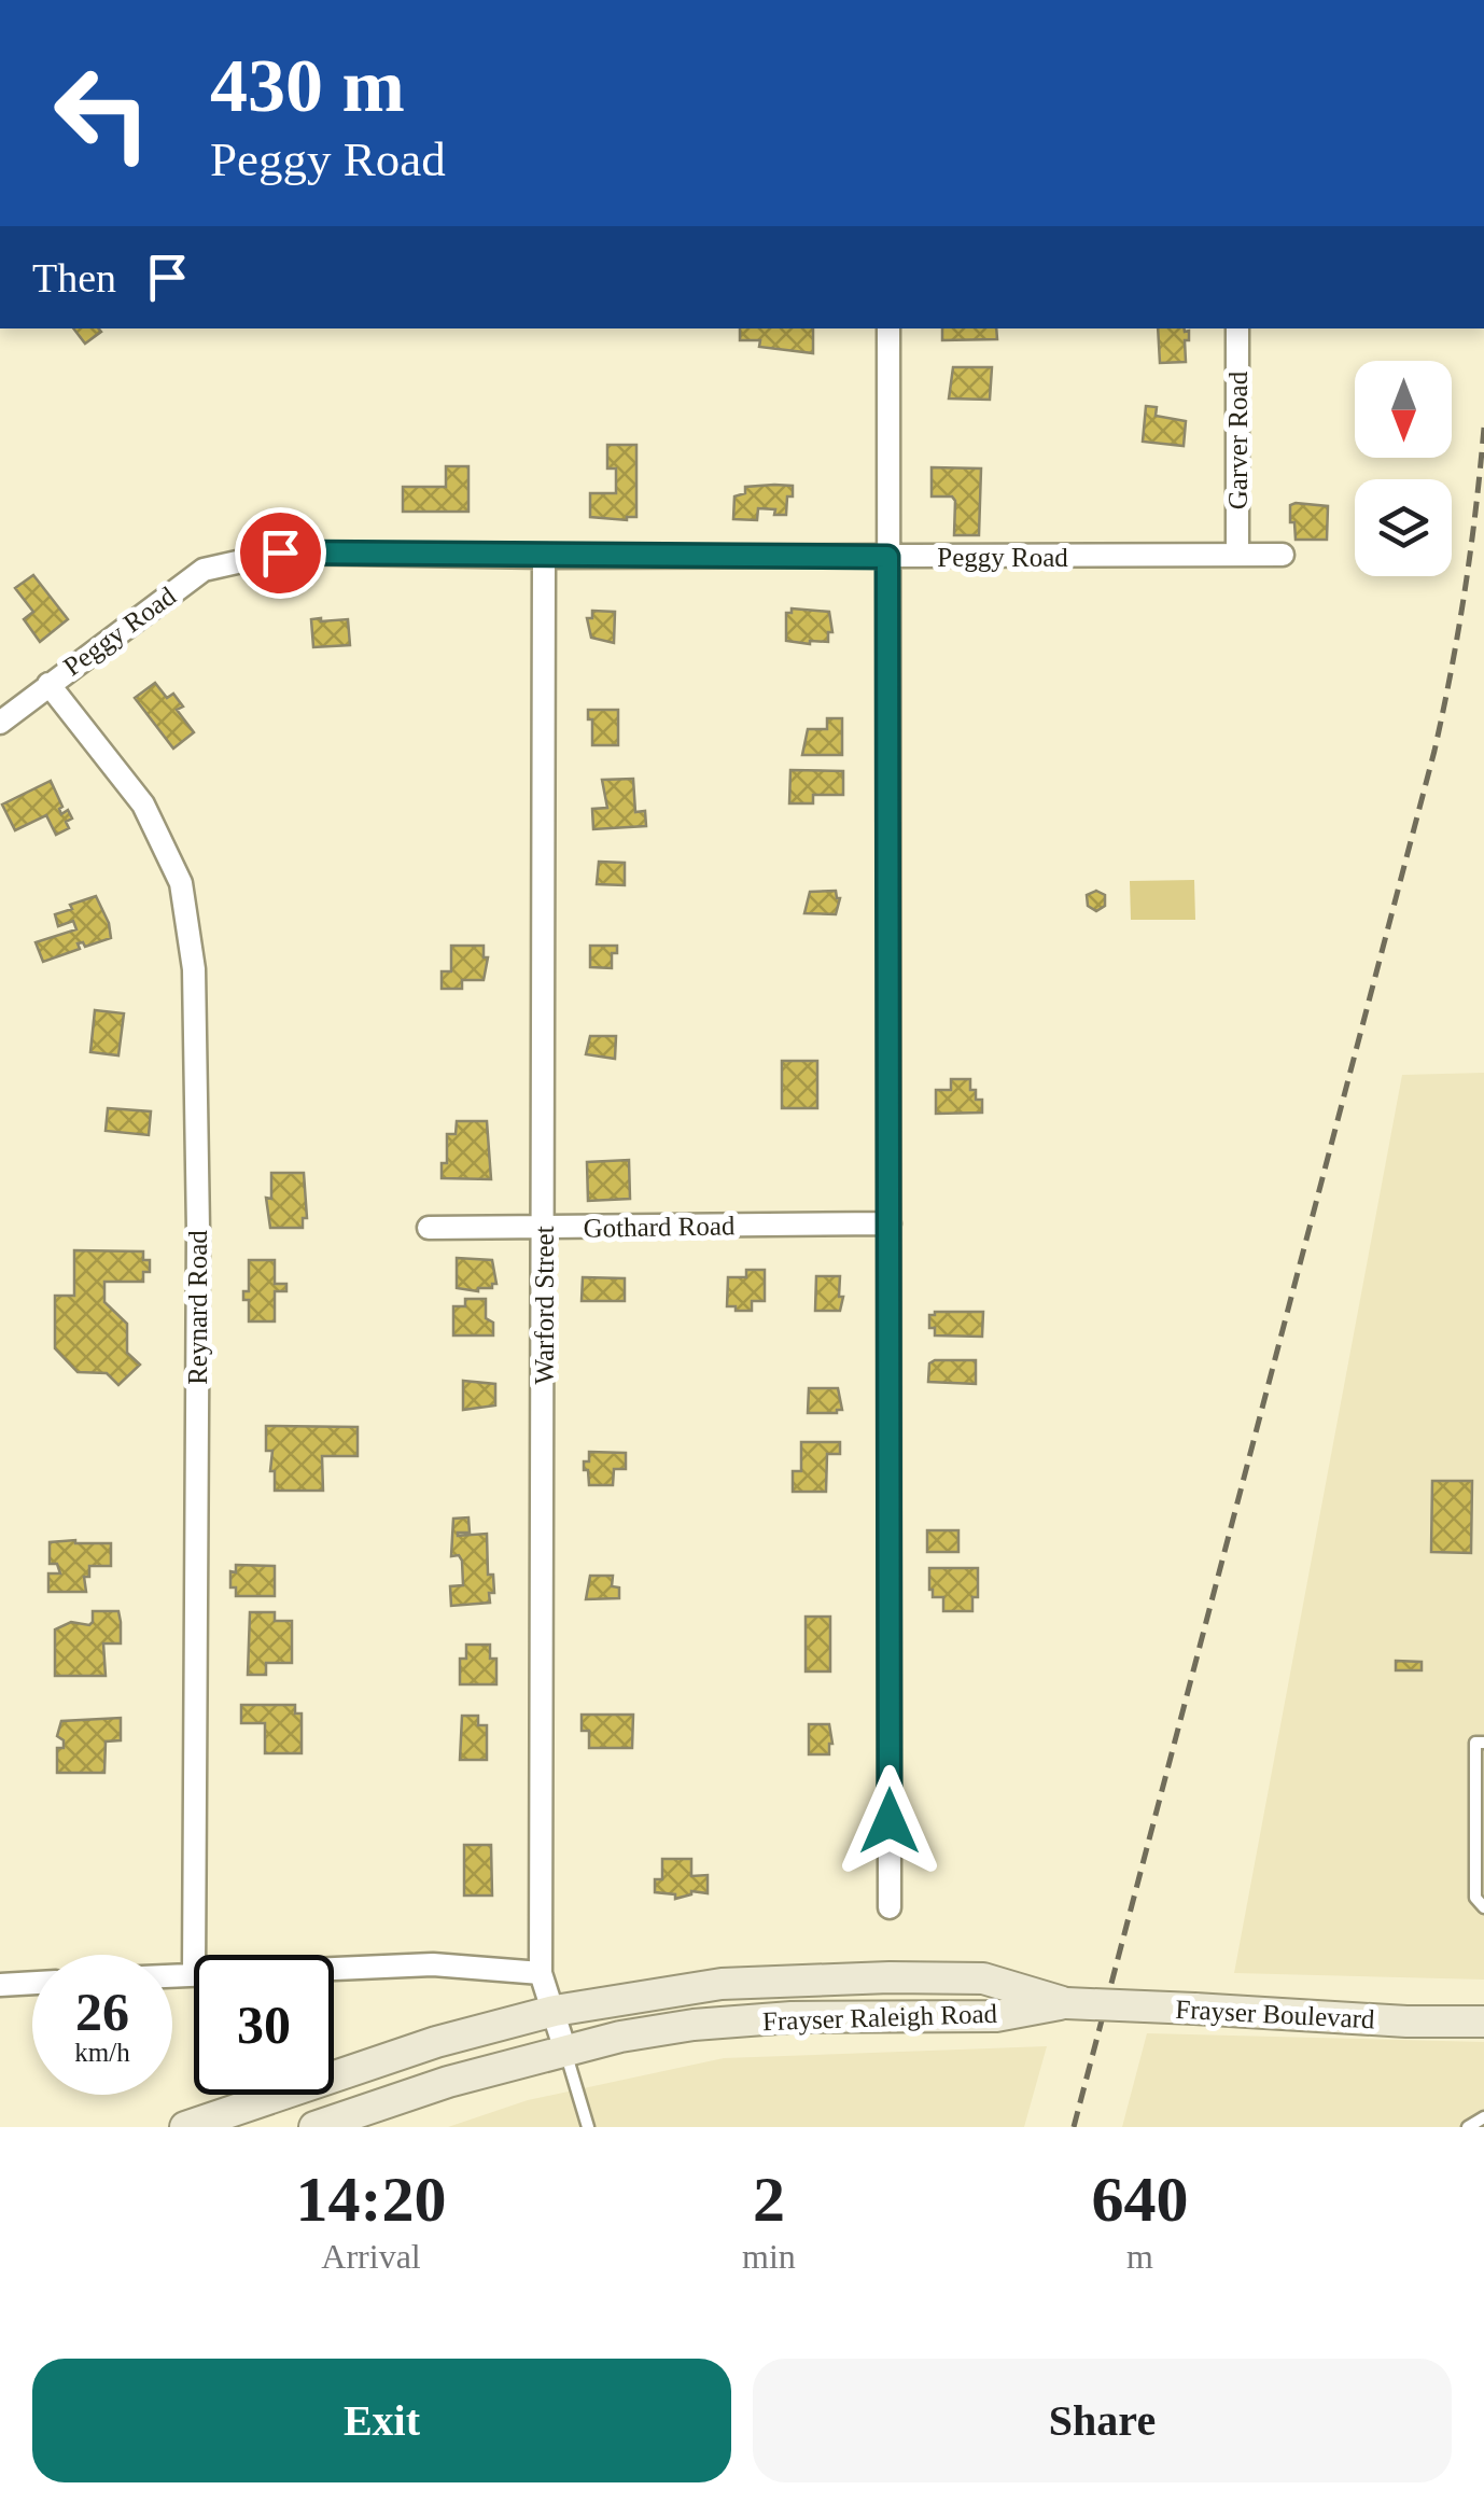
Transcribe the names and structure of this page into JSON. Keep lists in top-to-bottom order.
{
  "streets": {
    "main road": ["Frayser Boulevard", "Frayser Raleigh Road"],
    "street": [
      "Garver Road",
      "Peggy Road",
      "Gothard Road",
      "Warford Street",
      "Reynard Road"
    ]
  },
  "crossings": [
    ["Garver Road", "Peggy Road"],
    ["Peggy Road", "Warford Street"],
    ["Peggy Road", "Reynard Road"],
    ["Gothard Road", "Warford Street"],
    ["Warford Street", "Frayser Raleigh Road"],
    ["Frayser Boulevard", "Frayser Raleigh Road"]
  ],
  "north": "bottom",
  "page": {
    "turn": ["430 m", "Peggy Road"],
    "then": "Then",
    "speed": "26 km/h",
    "limit": "30",
    "eta": [
      "14:20",
      "Arrival",
      "2",
      "min",
      "640",
      "m"
    ],
    "buttons": ["Exit", "Share"]
  }
}
